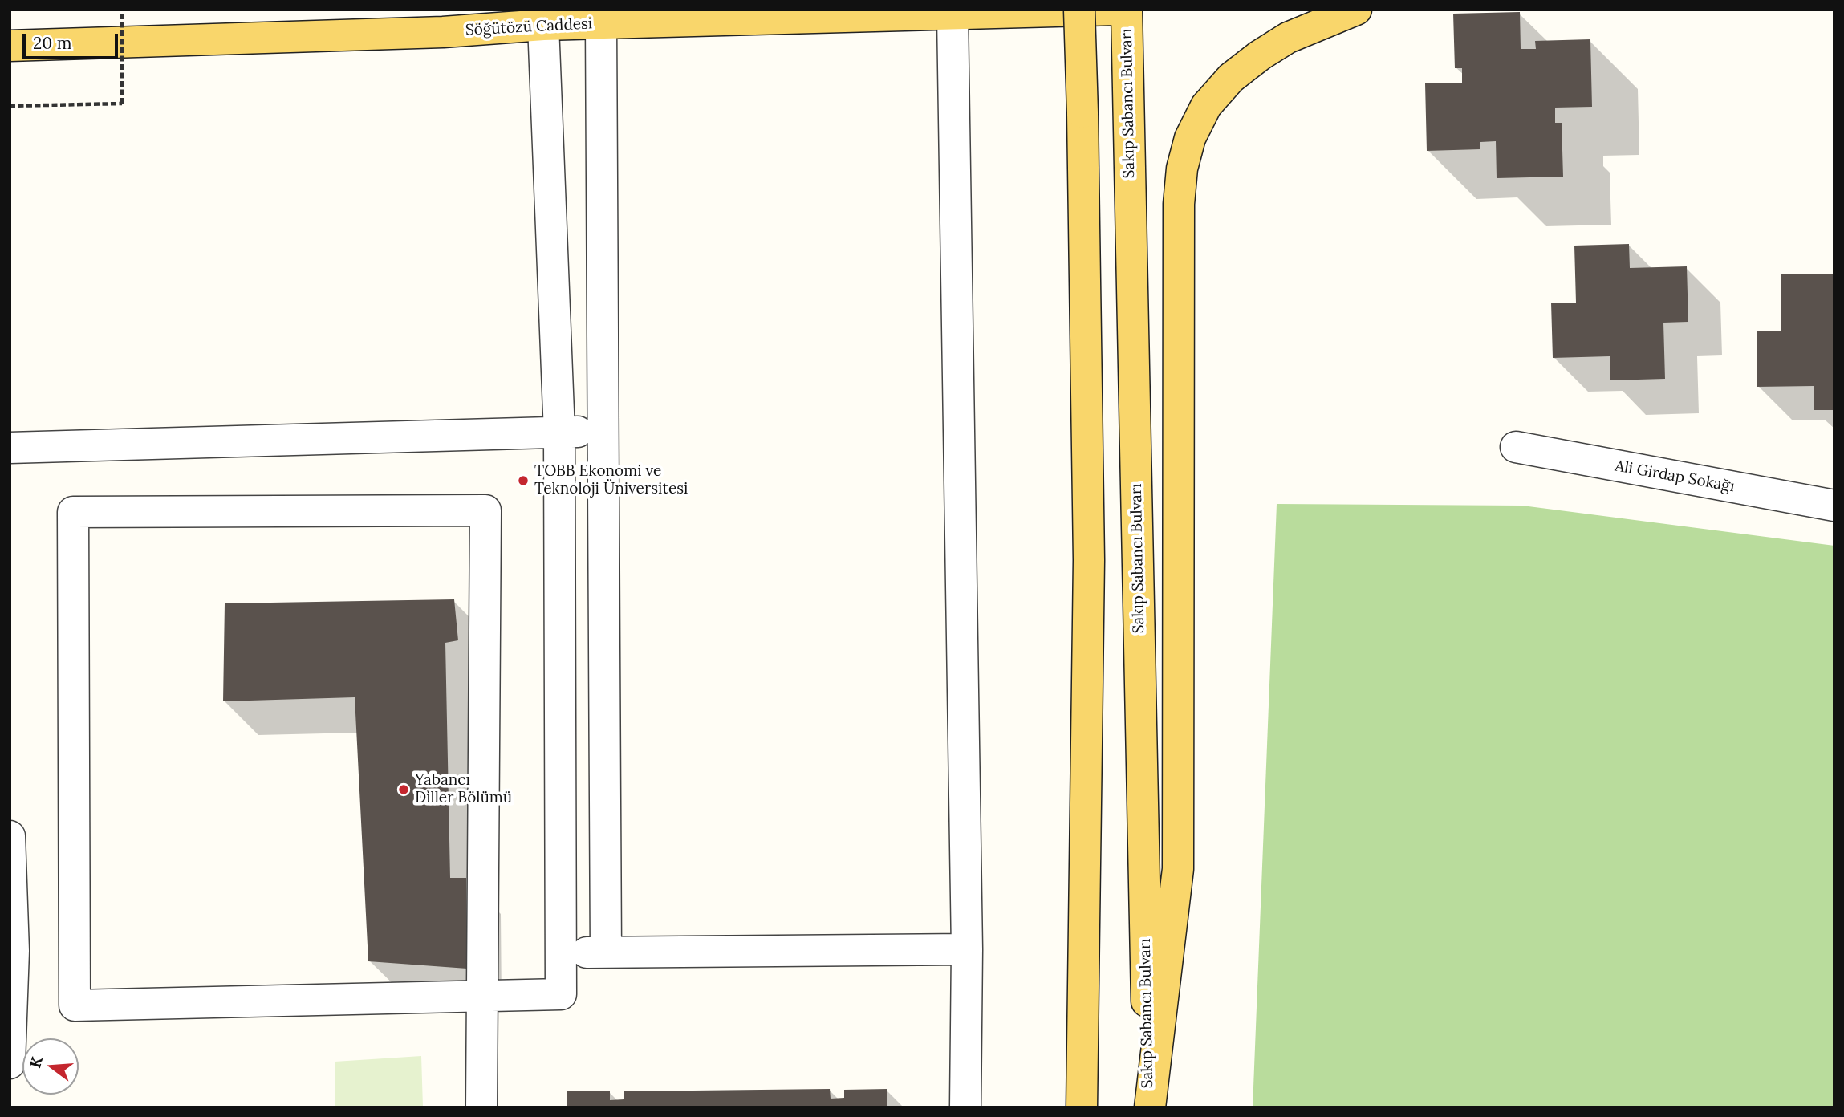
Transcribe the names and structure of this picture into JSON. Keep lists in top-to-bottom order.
{
  "streets": {
    "main road": ["Söğütözü Caddesi", "Sakıp Sabancı Bulvarı"],
    "street": ["Ali Girdap Sokağı"]
  },
  "places": ["TOBB Ekonomi ve Teknoloji Üniversitesi", "Yabancı Diller Bölümü"],
  "scale_bar": "20 m",
  "north": "left"
}
